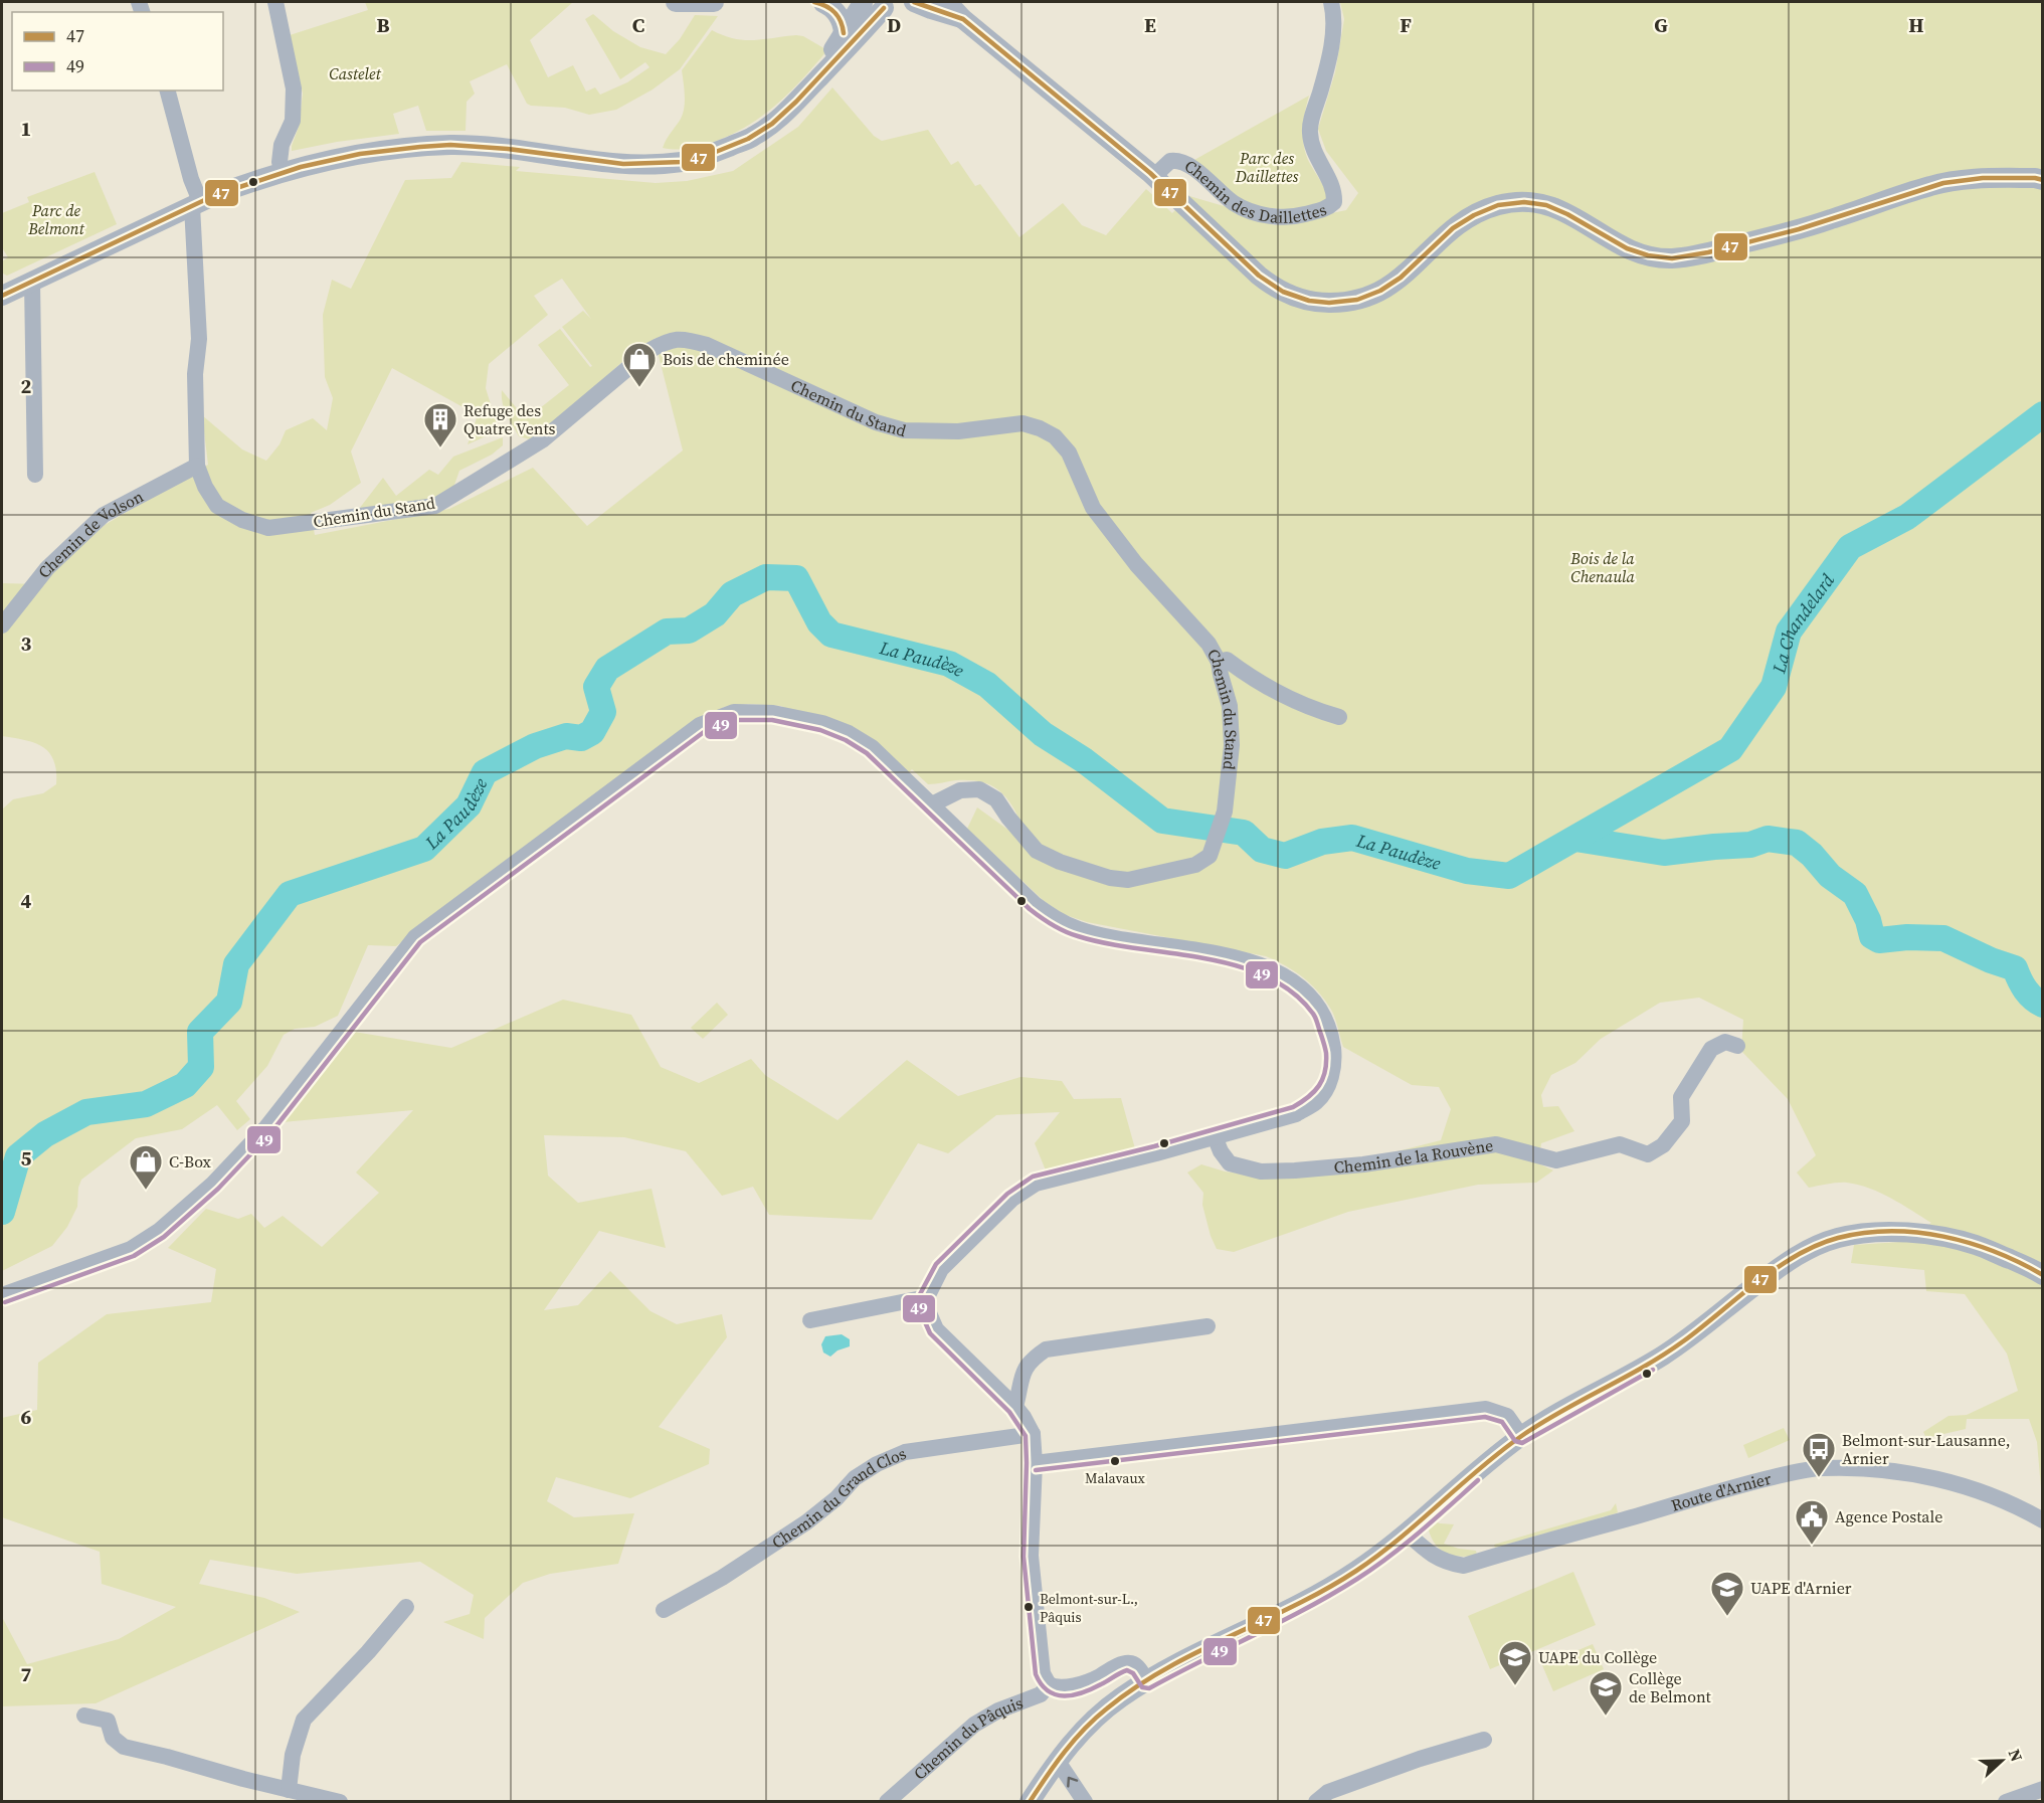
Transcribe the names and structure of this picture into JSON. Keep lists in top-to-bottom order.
{
  "streets": {
    "street": [
      "Chemin des Daillettes",
      "Chemin du Stand",
      "Chemin de Volson",
      "Chemin de la Rouvène",
      "Route d'Arnier",
      "Chemin du Grand Clos",
      "Chemin du Pâquis"
    ]
  },
  "crossings": [
    ["Chemin du Stand", "Chemin de Volson"]
  ],
  "water": ["La Chandelard", "La Paudèze"],
  "parks": [
    "Castelet",
    "Parc des Daillettes",
    "Parc de Belmont",
    "Bois de la Chenaula"
  ],
  "places": {
    "shop": ["Bois de cheminée", "C-Box"],
    "building": ["Refuge des Quatre Vents"],
    "other": ["Malavaux", "Belmont-sur-L., Pâquis"],
    "bus stop": ["Belmont-sur-Lausanne, Arnier"],
    "public building": ["Agence Postale"],
    "school or university": ["UAPE d'Arnier", "UAPE du Collège", "Collège de Belmont"]
  },
  "lines": ["transit line 47", "transit line 49"],
  "legend": ["47", "49"],
  "north": "right",
  "grid": {
    "columns": [
      "B",
      "C",
      "D",
      "E",
      "F",
      "G",
      "H"
    ],
    "rows": [
      "1",
      "2",
      "3",
      "4",
      "5",
      "6",
      "7"
    ]
  }
}
